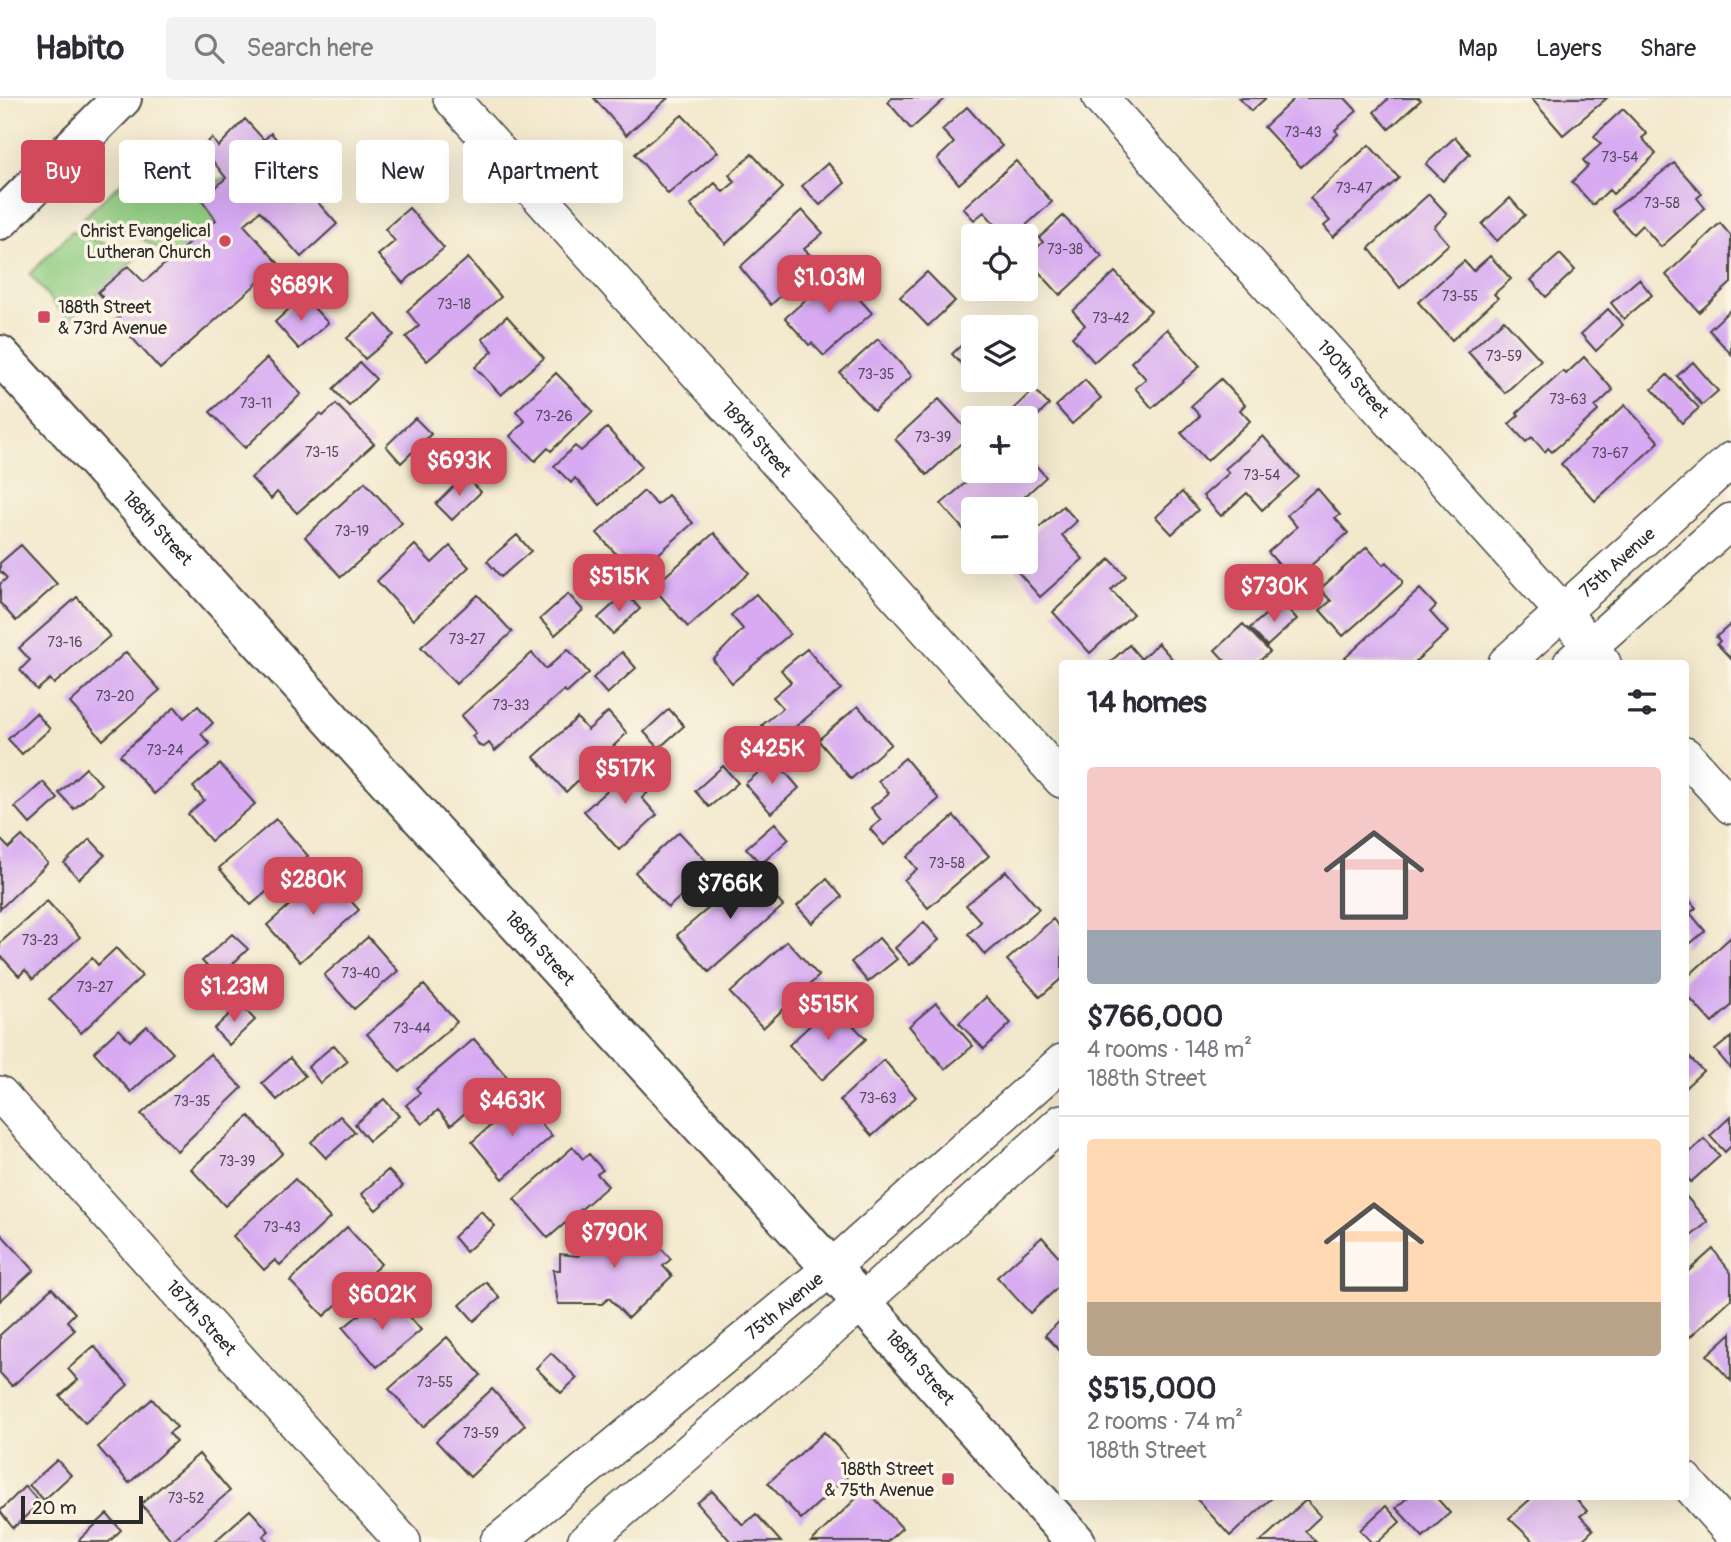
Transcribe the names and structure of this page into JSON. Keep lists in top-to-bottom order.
{
  "streets": {
    "street": [
      "190th Street",
      "189th Street",
      "188th Street",
      "75th Avenue",
      "187th Street"
    ]
  },
  "crossings": [
    ["190th Street", "75th Avenue"],
    ["188th Street", "75th Avenue"]
  ],
  "places": {
    "other": ["Christ Evangelical Lutheran Church"],
    "transit": ["188th Street & 73rd Avenue", "188th Street & 75th Avenue"]
  },
  "house_numbers": [
    "73-43",
    "73-54",
    "73-47",
    "73-58",
    "73-38",
    "73-55",
    "73-18",
    "73-42",
    "73-59",
    "73-35",
    "73-63",
    "73-11",
    "73-26",
    "73-39",
    "73-15",
    "73-67",
    "73-54",
    "73-19",
    "73-27",
    "73-16",
    "73-20",
    "73-33",
    "73-24",
    "73-58",
    "73-23",
    "73-40",
    "73-27",
    "73-44",
    "73-63",
    "73-35",
    "73-39",
    "73-43",
    "73-55",
    "73-59",
    "73-52"
  ],
  "scale_bar": "20 m",
  "page": {
    "header": "Habito",
    "search": "Search here",
    "nav": ["Map", "Layers", "Share"],
    "chip": [
      "Buy",
      "Rent",
      "Filters",
      "New",
      "Apartment"
    ],
    "map_buttons": ["+", "−"],
    "price": [
      "$1.03M",
      "$689K",
      "$693K",
      "$515K",
      "$730K",
      "$425K",
      "$517K",
      "$280K",
      "$766K",
      "$1.23M",
      "$515K",
      "$463K",
      "$790K",
      "$602K"
    ],
    "heading": "14 homes",
    "list": [
      {
        "name": "$766,000",
        "note": "4 rooms · 148 m² · 188th Street"
      },
      {
        "name": "$515,000",
        "note": "2 rooms · 74 m² · 188th Street"
      }
    ],
    "scale": "20 m"
  }
}
